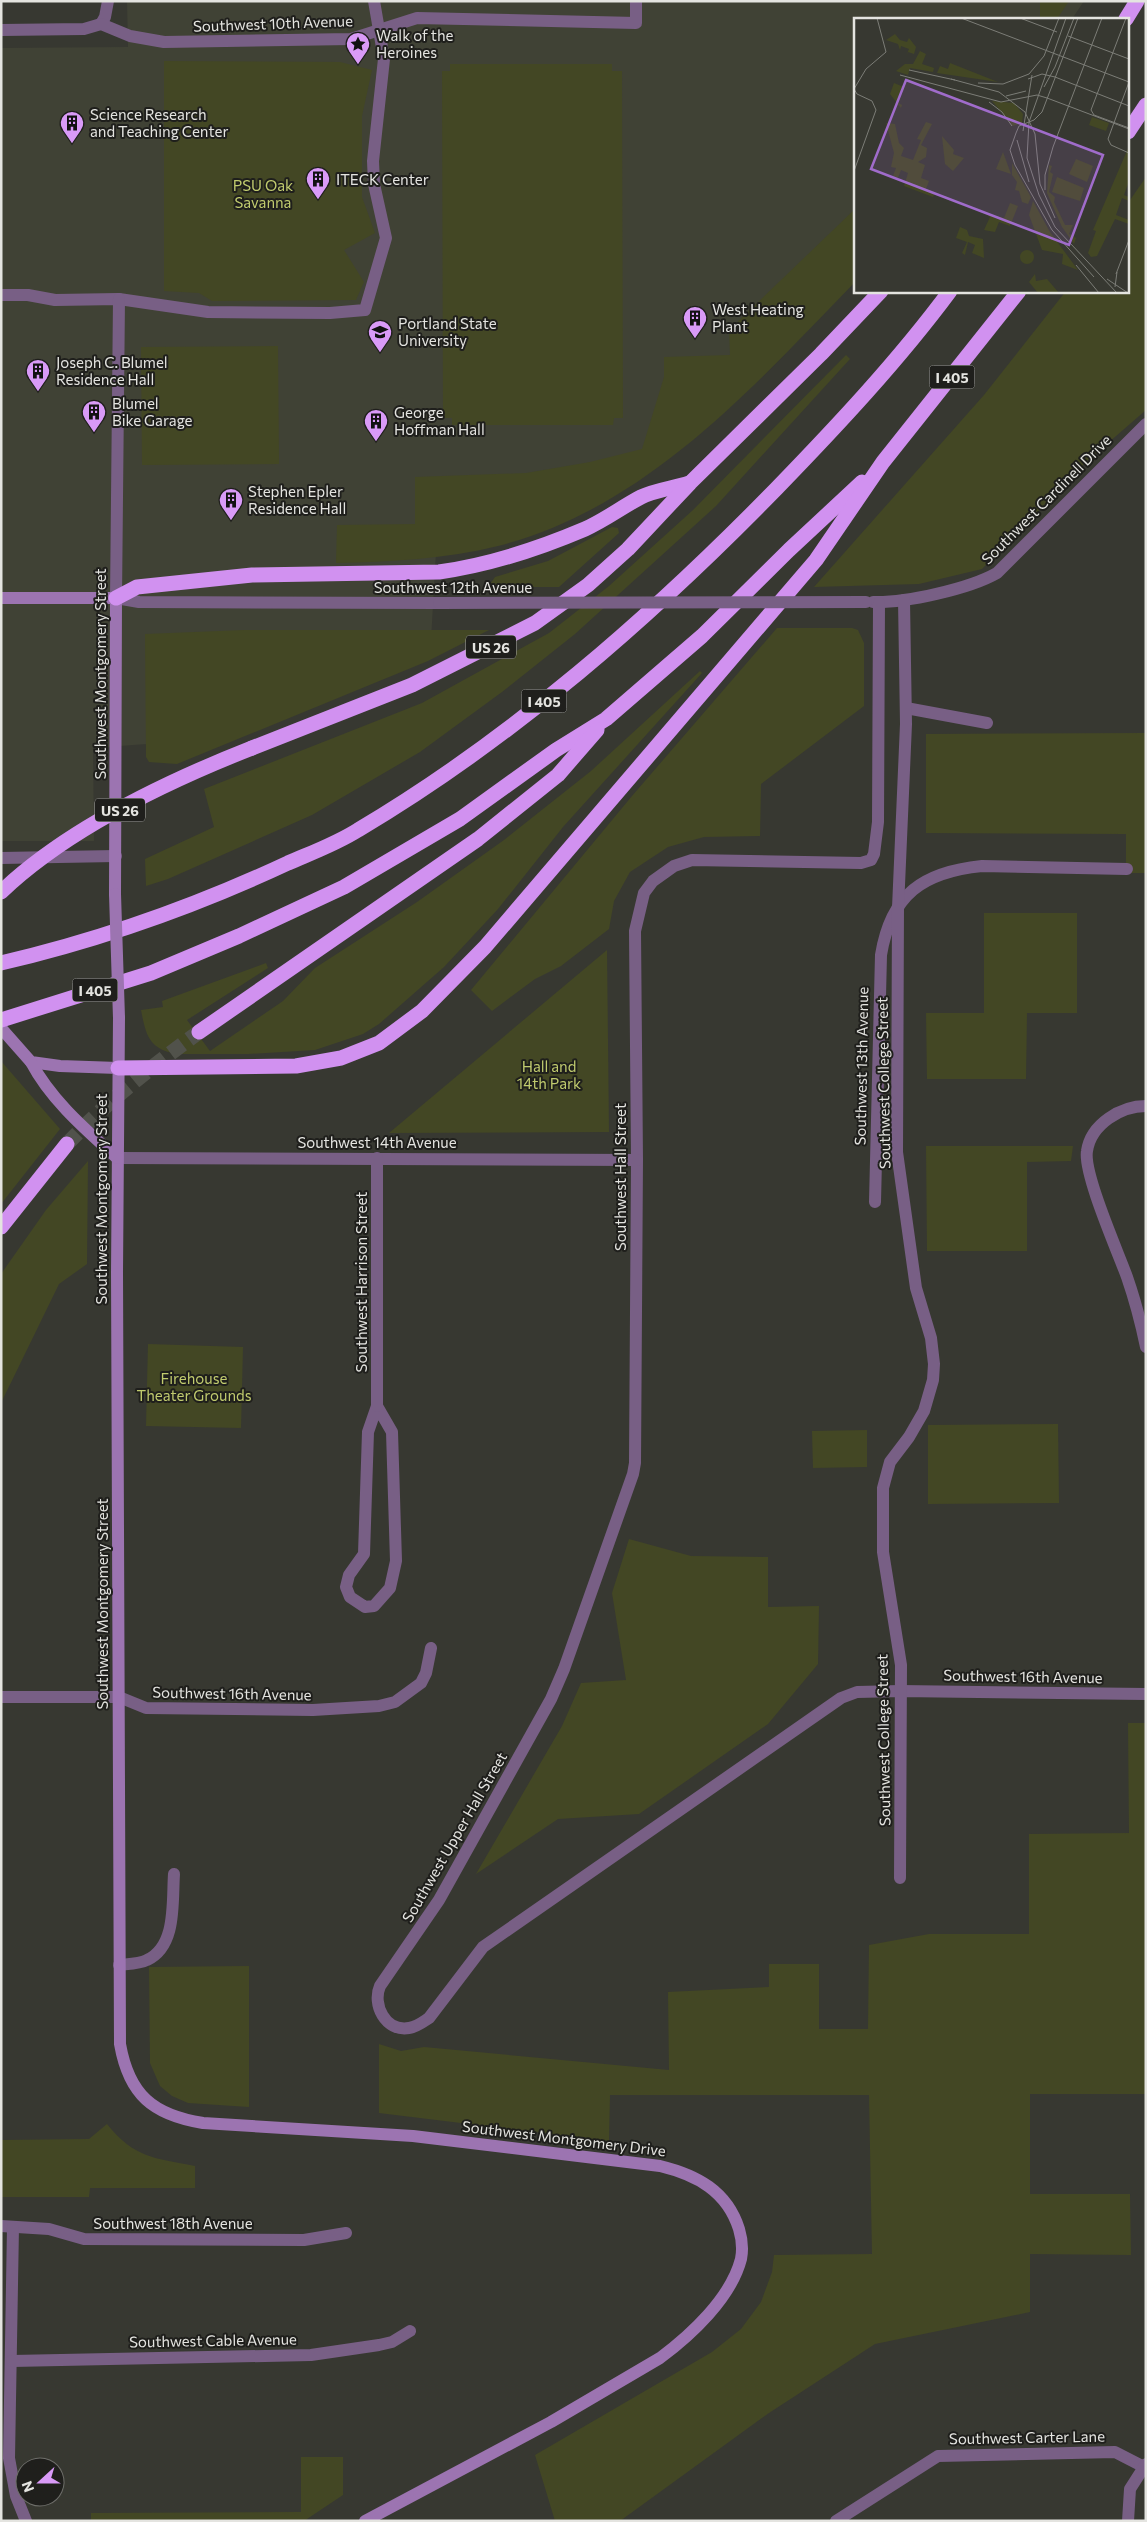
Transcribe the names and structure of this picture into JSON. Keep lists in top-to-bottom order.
{
  "streets": {
    "highway": ["I 405", "US 26"],
    "street": [
      "Southwest 10th Avenue",
      "Southwest Cardinell Drive",
      "Southwest 12th Avenue",
      "Southwest Montgomery Street",
      "Southwest 13th Avenue",
      "Southwest College Street",
      "Southwest 14th Avenue",
      "Southwest Hall Street",
      "Southwest Harrison Street",
      "Southwest 16th Avenue",
      "Southwest Upper Hall Street",
      "Southwest Montgomery Drive",
      "Southwest 18th Avenue",
      "Southwest Cable Avenue",
      "Southwest Carter Lane"
    ]
  },
  "crossings": [
    ["Southwest Cardinell Drive", "Southwest 12th Avenue"],
    ["Southwest Cardinell Drive", "Southwest College Street"],
    ["Southwest 12th Avenue", "Southwest Montgomery Street"],
    ["Southwest 12th Avenue", "Southwest College Street"],
    ["Southwest 12th Avenue", "Southwest Hall Street"],
    ["Southwest Montgomery Street", "Southwest 14th Avenue"],
    ["Southwest Montgomery Street", "Southwest 16th Avenue"],
    ["Southwest Montgomery Street", "Southwest Montgomery Drive"],
    ["Southwest 13th Avenue", "Southwest College Street"],
    ["Southwest College Street", "Southwest 16th Avenue"],
    ["Southwest College Street", "Southwest Upper Hall Street"],
    ["Southwest 14th Avenue", "Southwest Hall Street"],
    ["Southwest 14th Avenue", "Southwest Harrison Street"],
    ["Southwest Hall Street", "Southwest Upper Hall Street"],
    ["Southwest 16th Avenue", "Southwest Upper Hall Street"]
  ],
  "parks": ["PSU Oak Savanna", "Hall and 14th Park", "Firehouse Theater Grounds"],
  "places": {
    "place": ["Walk of the Heroines"],
    "building": [
      "Science Research and Teaching Center",
      "ITECK Center",
      "West Heating Plant",
      "Joseph C. Blumel Residence Hall",
      "Blumel Bike Garage",
      "George Hoffman Hall",
      "Stephen Epler Residence Hall"
    ],
    "school or university": ["Portland State University"]
  },
  "north": "left"
}
